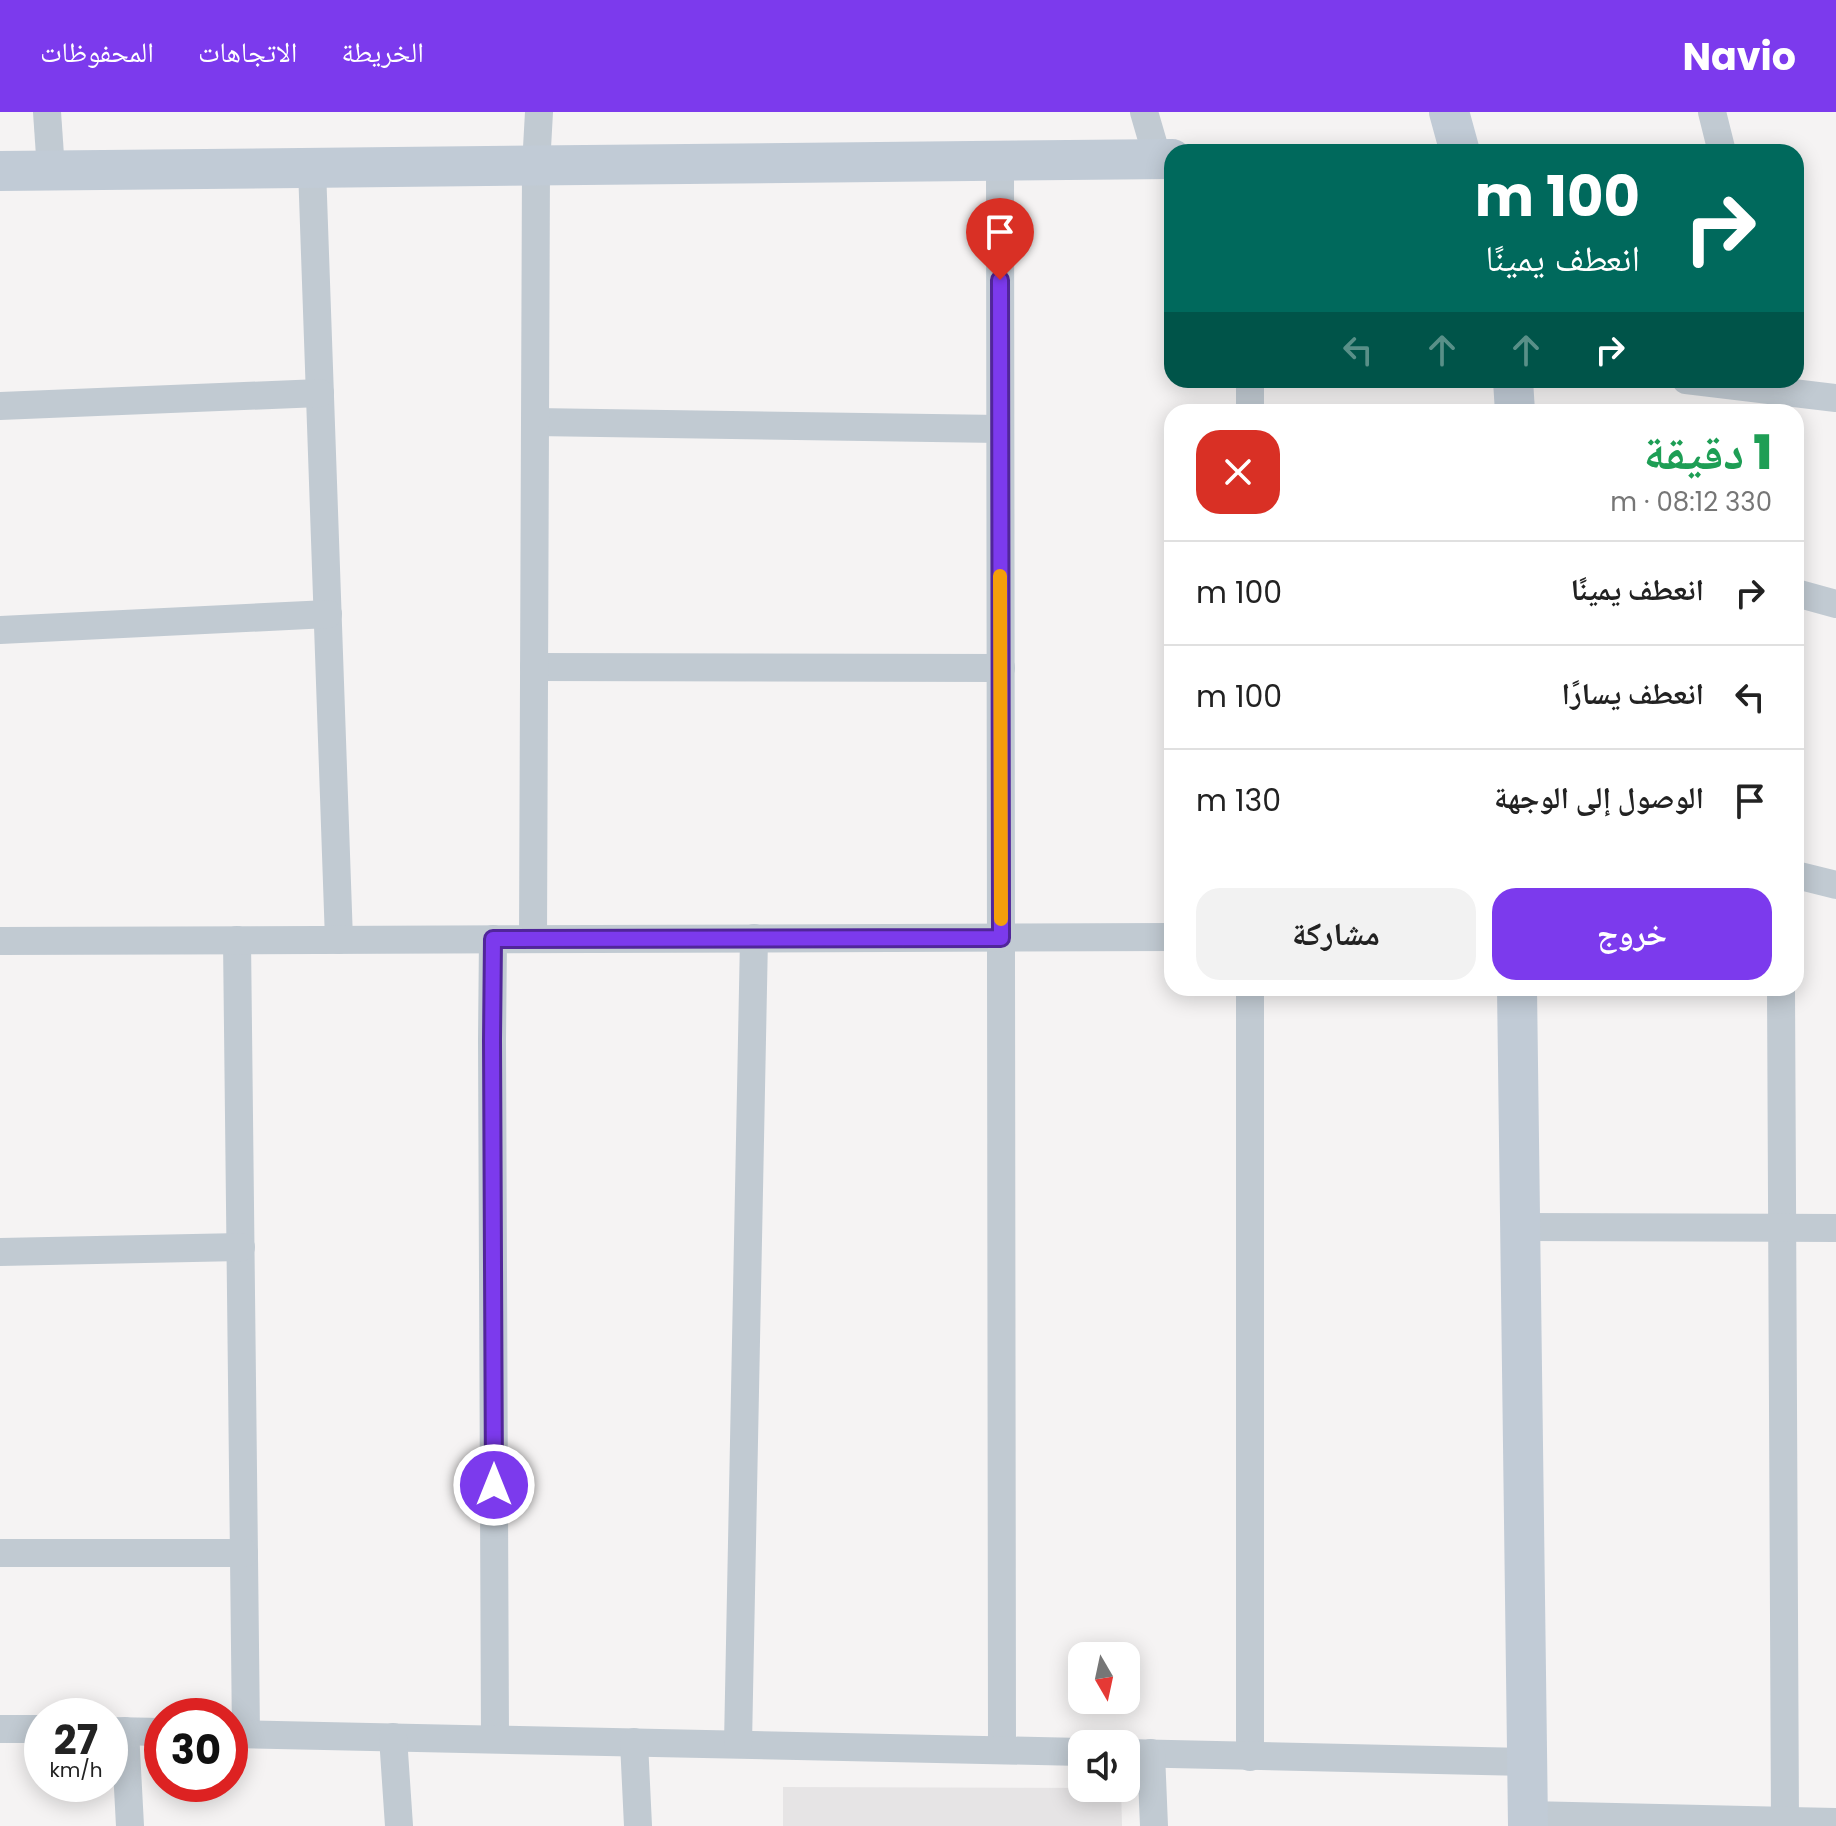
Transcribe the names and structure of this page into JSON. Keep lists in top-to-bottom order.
{
  "north": "bottom",
  "page": {
    "header": "Navio",
    "nav": ["الخريطة", "الاتجاهات", "المحفوظات"],
    "turn": ["100 m", "انعطف يمينًا"],
    "heading": ["1 دقيقة", "330 m · 08:12"],
    "list": [
      {
        "name": "انعطف يمينًا",
        "value": "100 m"
      },
      {
        "name": "انعطف يسارًا",
        "value": "100 m"
      },
      {
        "name": "الوصول إلى الوجهة",
        "value": "130 m"
      }
    ],
    "buttons": ["خروج", "مشاركة"],
    "speed": "27 km/h",
    "limit": "30"
  }
}
